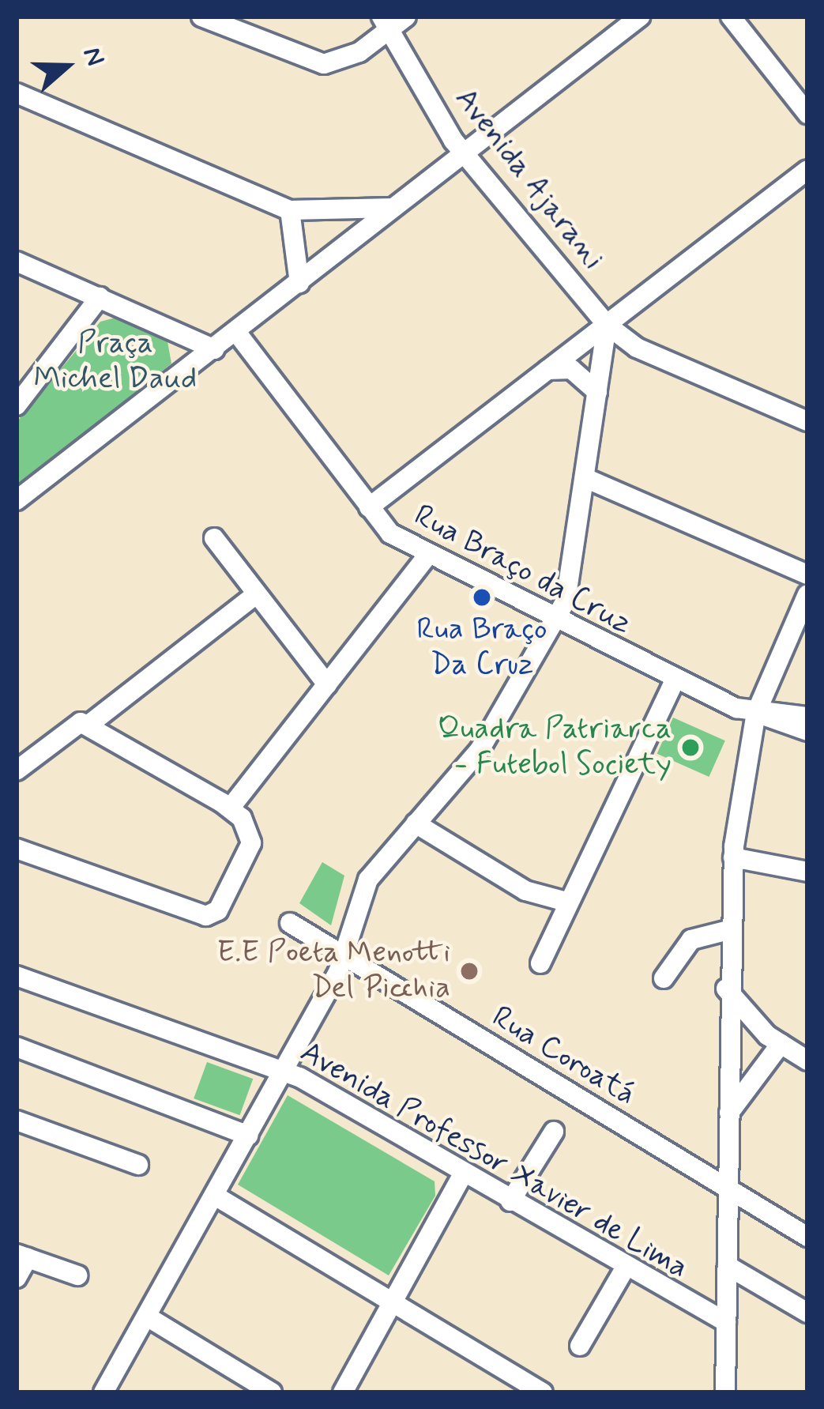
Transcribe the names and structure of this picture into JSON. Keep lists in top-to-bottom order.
{
  "streets": {
    "street": [
      "Avenida Ajarani",
      "Rua Braço da Cruz",
      "Rua Coroatá",
      "Avenida Professor Xavier de Lima"
    ]
  },
  "parks": ["Praça Michel Daud"],
  "places": ["Rua Braço Da Cruz", "Quadra Patriarca - Futebol Society", "E.E Poeta Menotti Del Picchia"],
  "north": "right"
}
